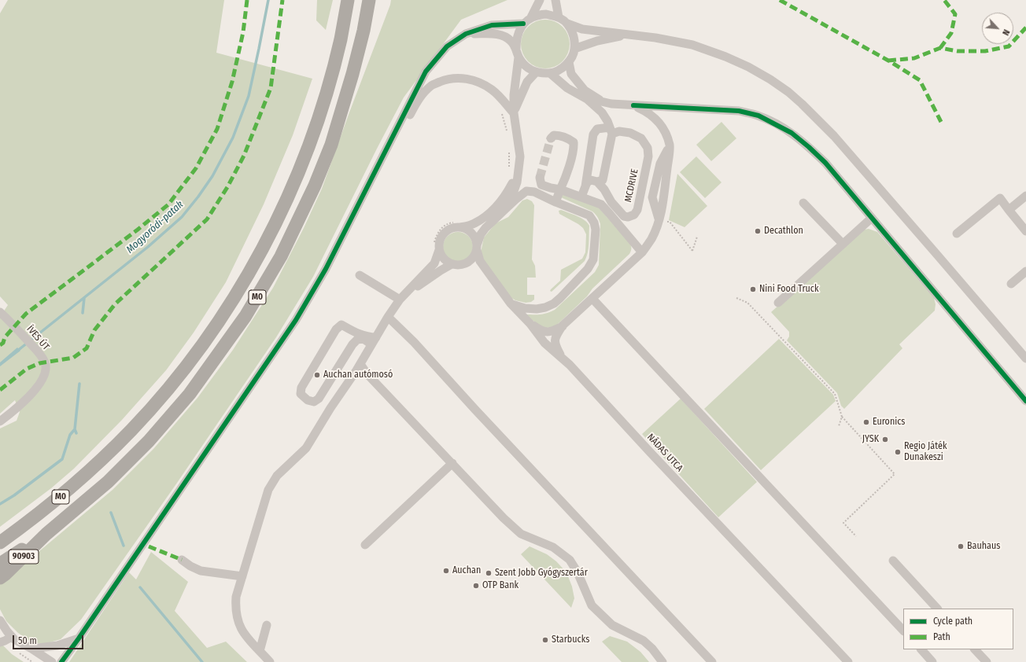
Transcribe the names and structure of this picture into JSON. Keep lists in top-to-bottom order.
{
  "streets": {
    "highway": ["M0", "90903"],
    "street": ["MCDRIVE", "ÍVES ÚT", "NÁDAS UTCA"]
  },
  "crossings": [
    ["M0", "90903"]
  ],
  "water": ["Mogyoródi-patak"],
  "places": [
    "Decathlon",
    "Nini Food Truck",
    "Auchan autómosó",
    "Euronics",
    "JYSK",
    "Regio Játék Dunakeszi",
    "Bauhaus",
    "Auchan",
    "Szent Jobb Gyógyszertár",
    "OTP Bank",
    "Starbucks"
  ],
  "legend": ["Cycle path", "Path"],
  "scale_bar": "50 m",
  "north": "bottom right"
}
